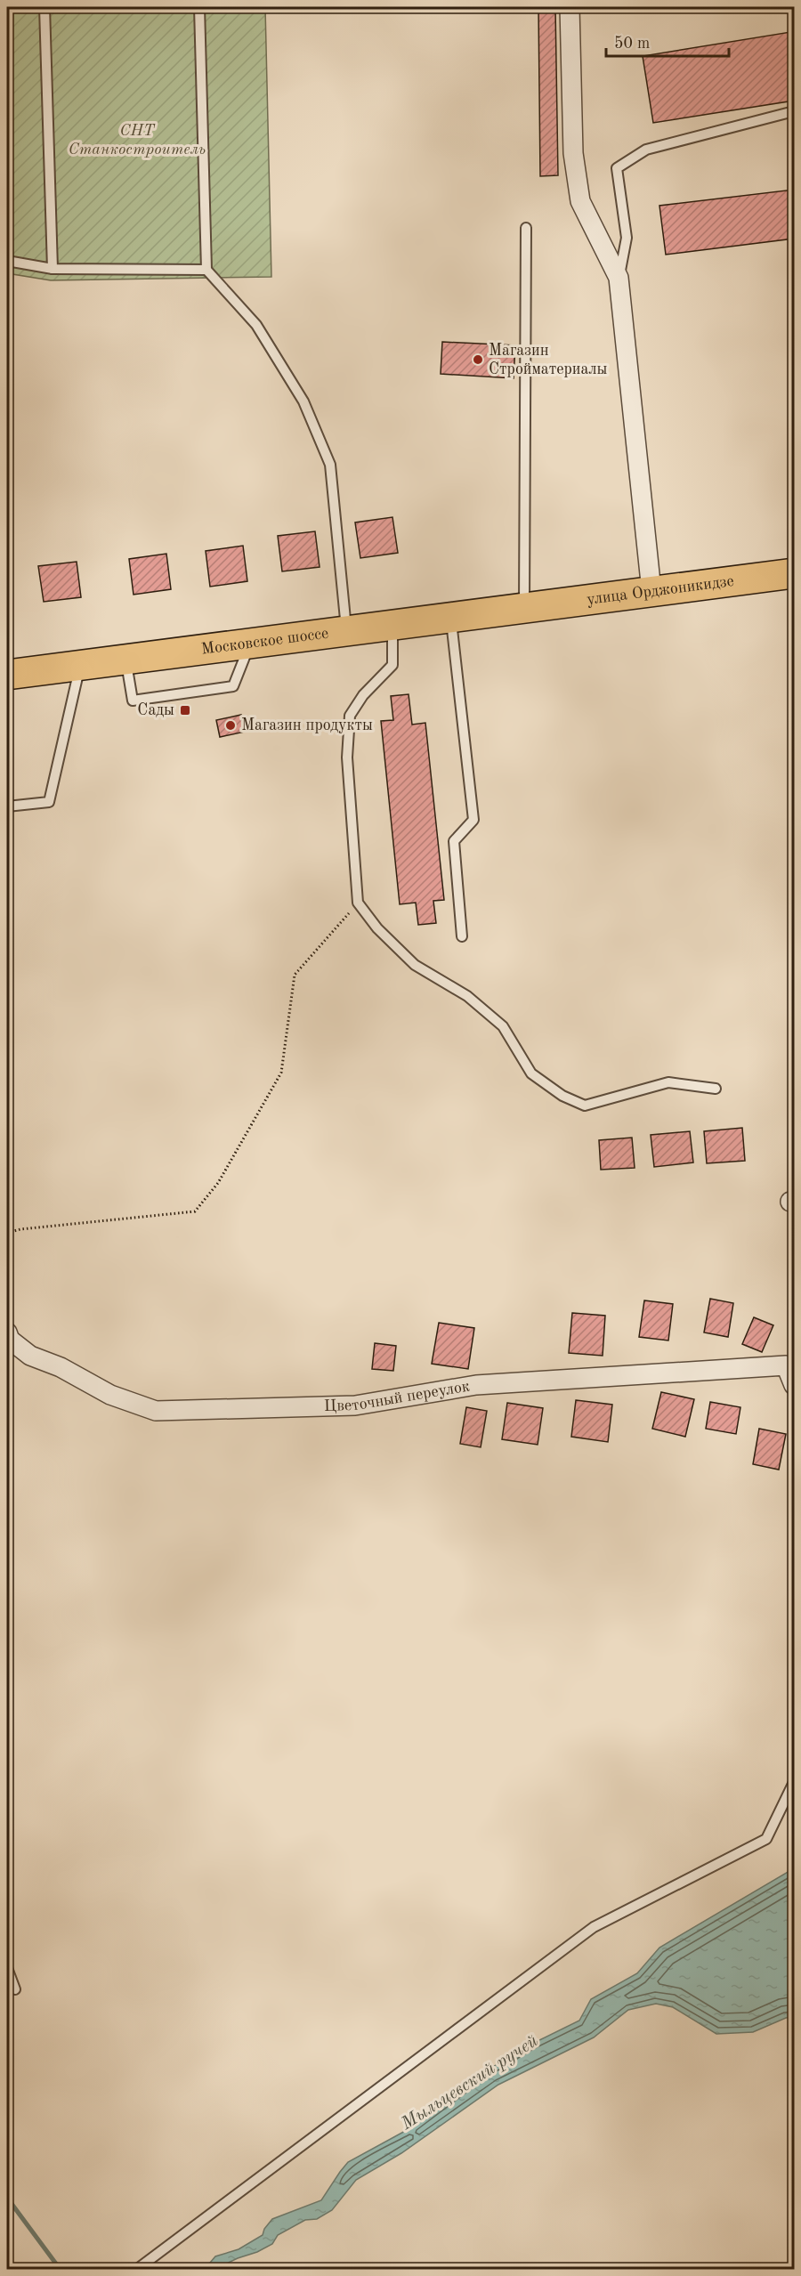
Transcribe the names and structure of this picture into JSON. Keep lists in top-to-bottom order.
{
  "streets": {
    "main road": ["улица Орджоникидзе", "Московское шоссе"],
    "street": ["Цветочный переулок"]
  },
  "crossings": [
    ["улица Орджоникидзе", "Московское шоссе"]
  ],
  "water": ["Мыльцевский ручей"],
  "parks": ["СНТ Станкостроитель"],
  "places": {
    "other": ["Магазин Стройматериалы", "Магазин продукты"],
    "transit": ["Сады"]
  },
  "scale_bar": "50 m"
}
